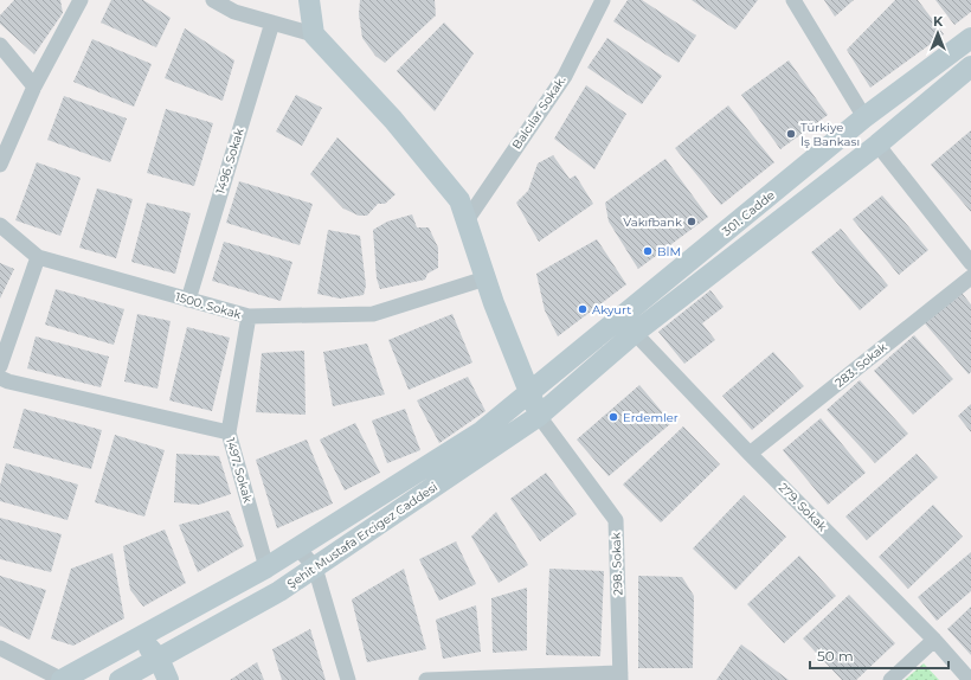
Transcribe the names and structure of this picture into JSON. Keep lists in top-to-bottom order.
{
  "streets": {
    "main road": ["301. Cadde", "Şehit Mustafa Ercigez Caddesi"],
    "street": [
      "Balcılar Sokak.",
      "1496. Sokak",
      "1500. Sokak",
      "283. Sokak",
      "1497. Sokak",
      "279. Sokak",
      "298. Sokak"
    ]
  },
  "crossings": [
    ["1496. Sokak", "1500. Sokak"],
    ["301. Cadde", "279. Sokak"],
    ["301. Cadde", "Şehit Mustafa Ercigez Caddesi"],
    ["301. Cadde", "298. Sokak"],
    ["1500. Sokak", "1497. Sokak"],
    ["283. Sokak", "279. Sokak"],
    ["1497. Sokak", "Şehit Mustafa Ercigez Caddesi"],
    ["Şehit Mustafa Ercigez Caddesi", "298. Sokak"]
  ],
  "places": [
    "Türkiye İş Bankası",
    "Vakıfbank",
    "BİM",
    "Akyurt",
    "Erdemler"
  ],
  "scale_bar": "50 m",
  "north": "top"
}
